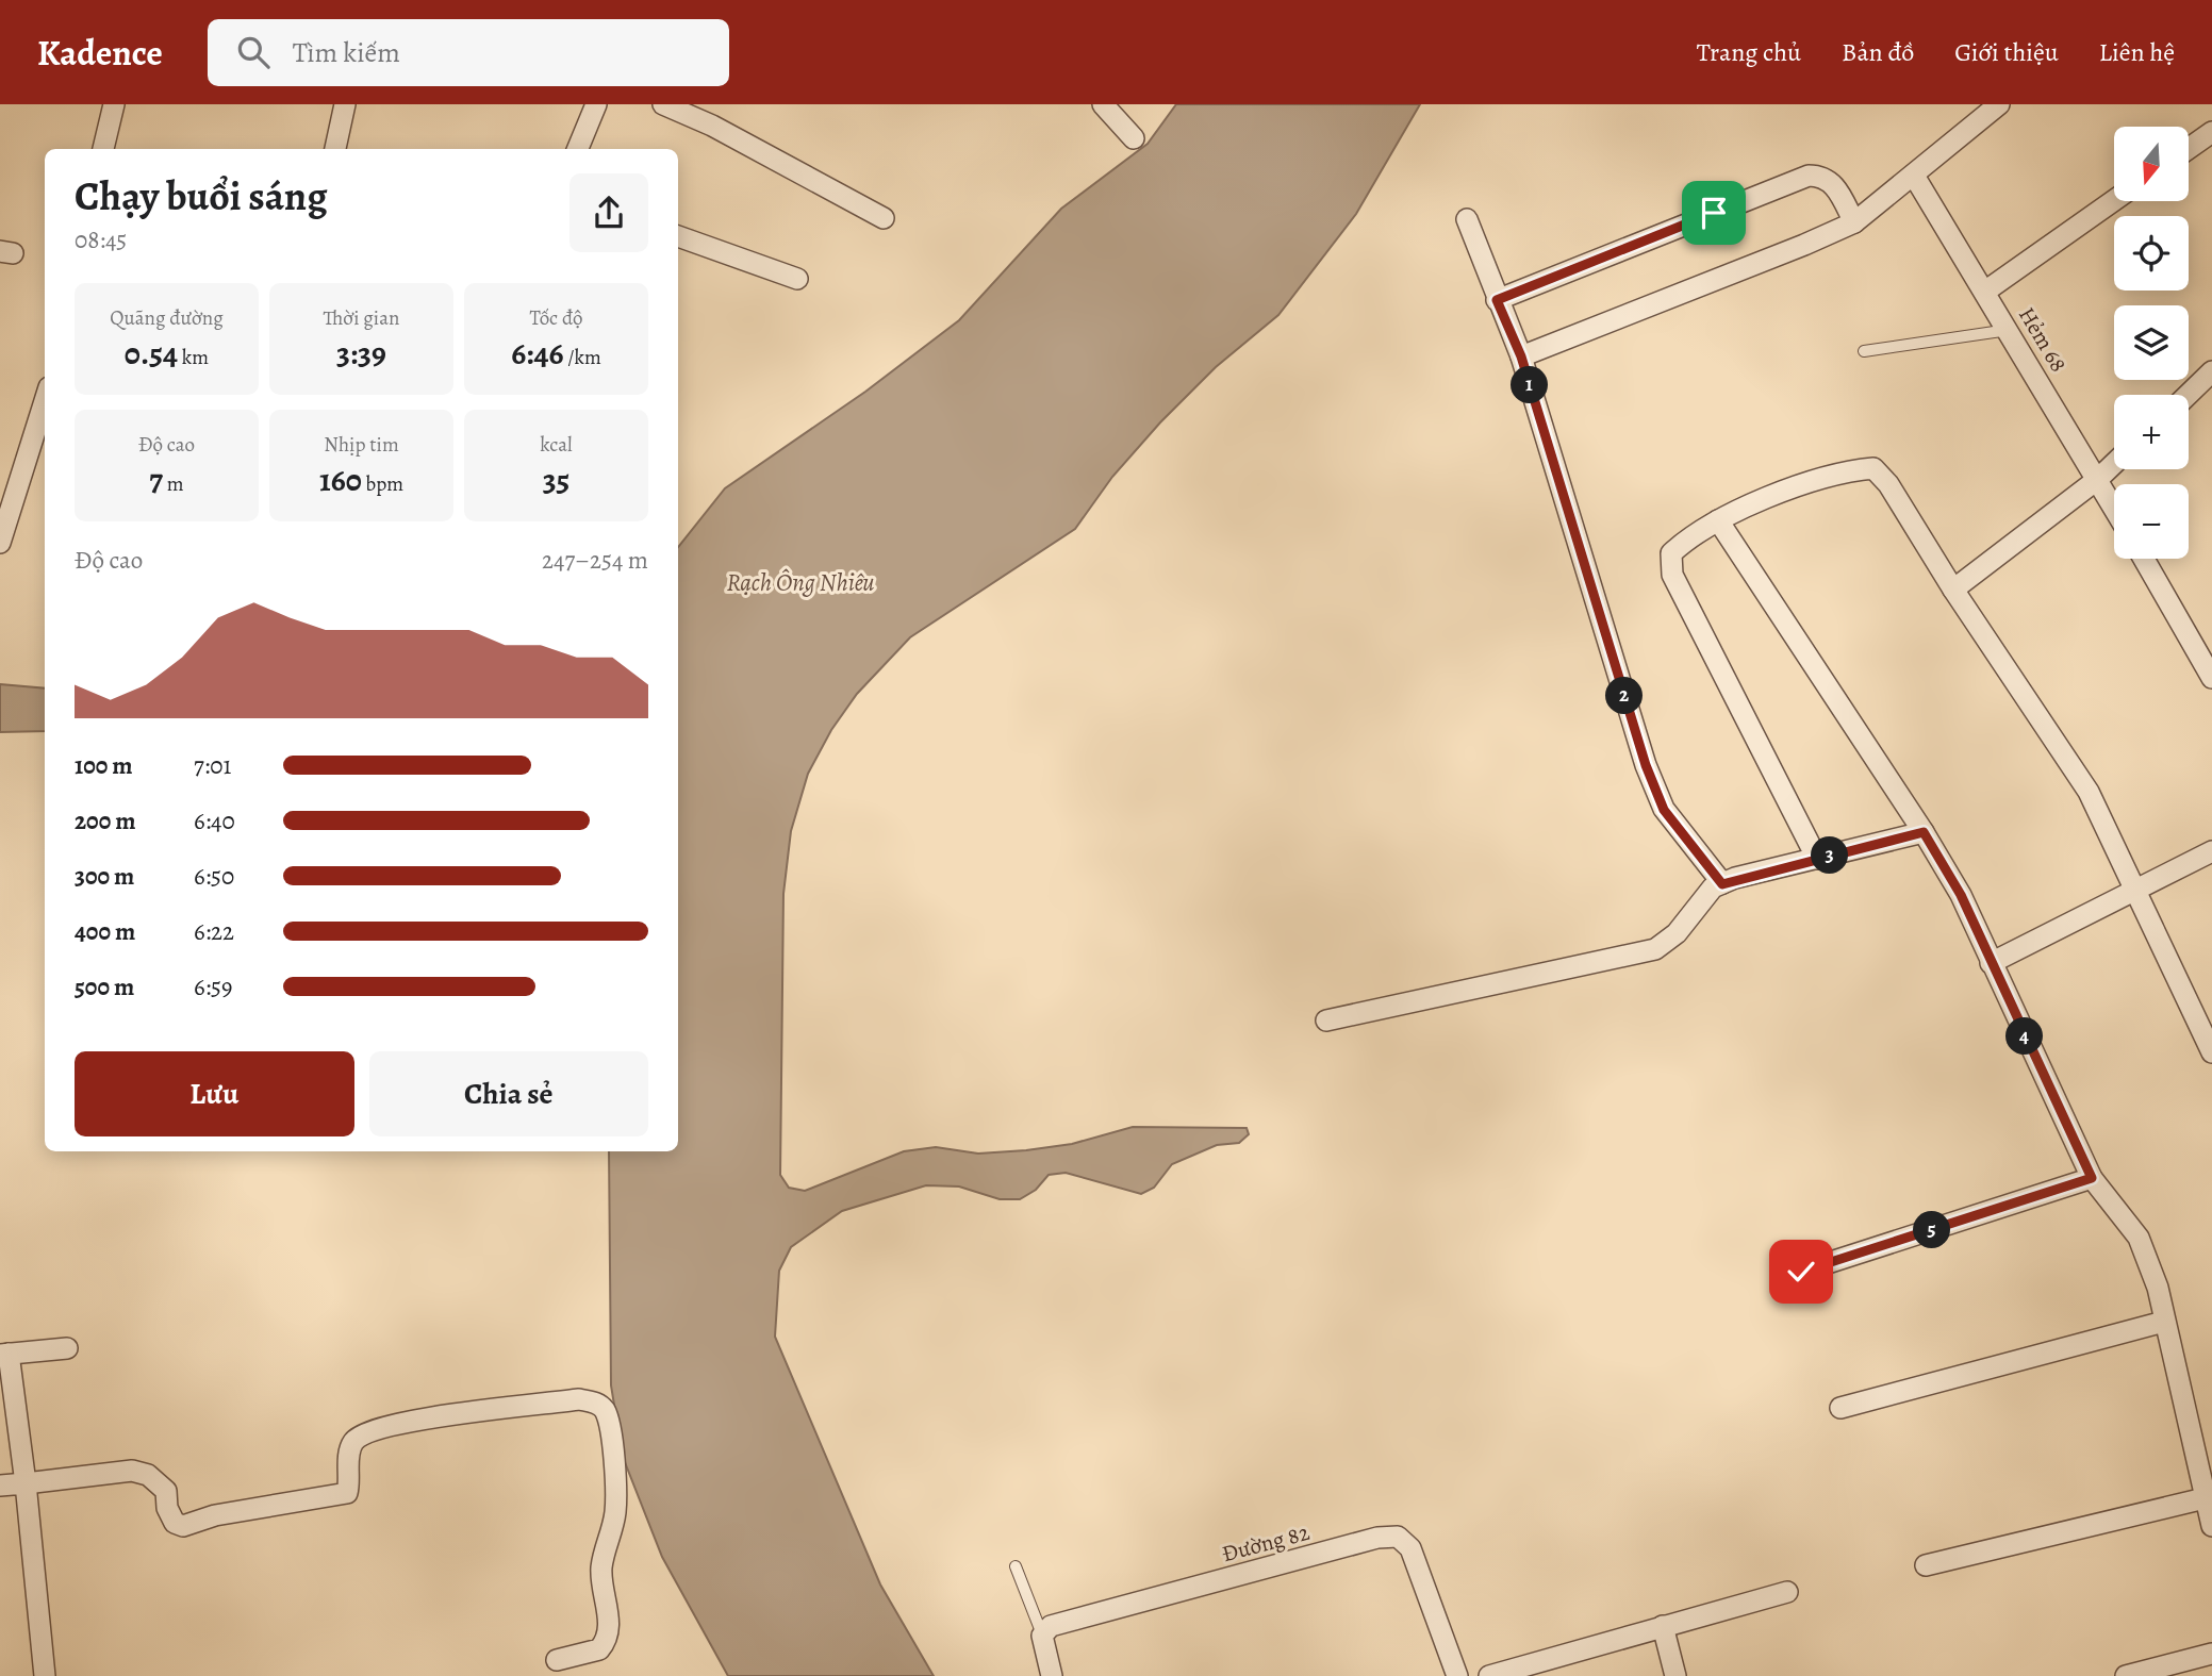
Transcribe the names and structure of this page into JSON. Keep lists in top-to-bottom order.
{
  "streets": {
    "street": ["Hẻm 68", "Đường 82"]
  },
  "water": ["Rạch Ông Nhiêu"],
  "north": "bottom",
  "page": {
    "header": "Kadence",
    "search": "Tìm kiếm",
    "nav": [
      "Trang chủ",
      "Bản đồ",
      "Giới thiệu",
      "Liên hệ"
    ],
    "map_buttons": ["+", "−"],
    "heading": ["Chạy buổi sáng", "08:45"],
    "stats": [
      ["Quãng đường", "0.54 km"],
      ["Thời gian", "3:39"],
      ["Tốc độ", "6:46 /km"],
      ["Độ cao", "7 m"],
      ["Nhịp tim", "160 bpm"],
      ["kcal", "35"]
    ],
    "pins": [
      "1",
      "2",
      "3",
      "4",
      "5"
    ],
    "chart": ["Độ cao", "247–254 m"],
    "list": [
      {
        "name": "100 m",
        "note": "7:01"
      },
      {
        "name": "200 m",
        "note": "6:40"
      },
      {
        "name": "300 m",
        "note": "6:50"
      },
      {
        "name": "400 m",
        "note": "6:22"
      },
      {
        "name": "500 m",
        "note": "6:59"
      }
    ],
    "buttons": ["Lưu", "Chia sẻ"]
  }
}
